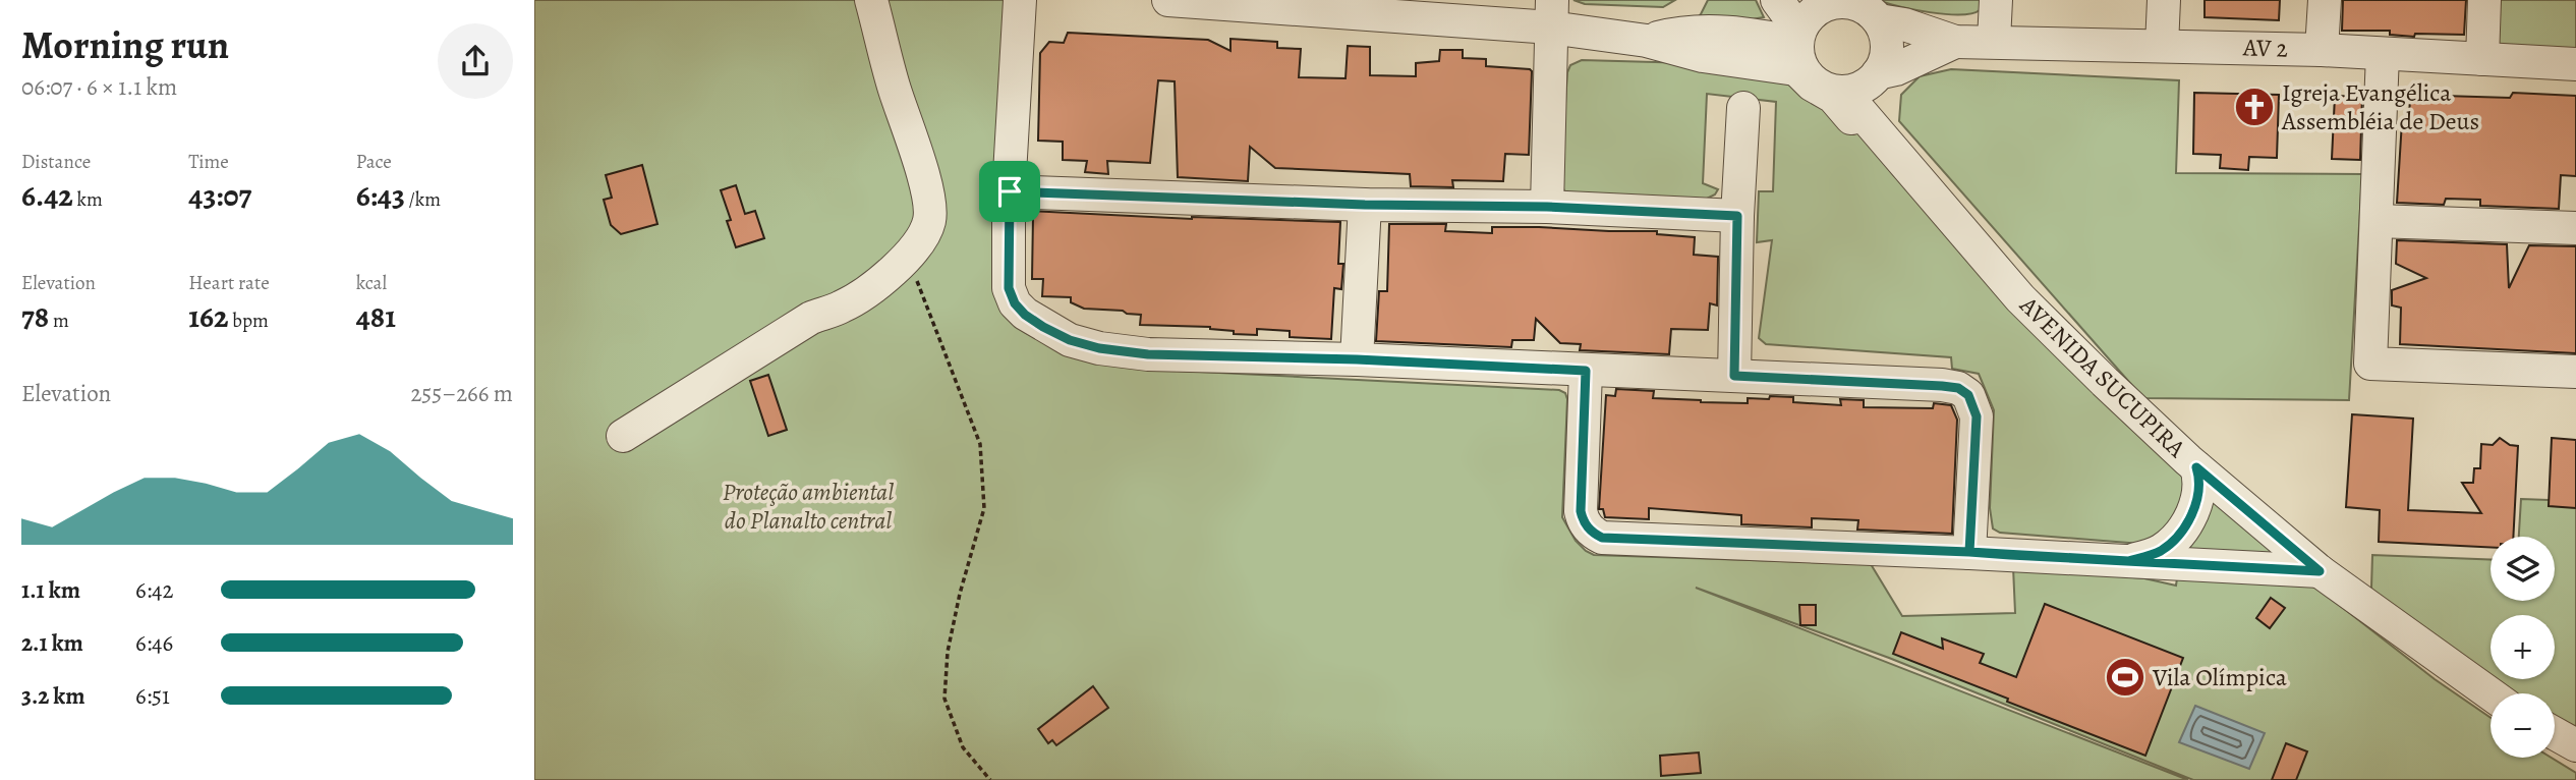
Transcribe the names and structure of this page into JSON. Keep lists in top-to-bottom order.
{
  "streets": {
    "street": ["AV 2", "AVENIDA SUCUPIRA"]
  },
  "crossings": [
    ["AV 2", "AVENIDA SUCUPIRA"]
  ],
  "parks": ["Proteção ambiental do Planalto central"],
  "places": {
    "church": ["Igreja Evangélica Assembléia de Deus"],
    "sports": ["Vila Olímpica"]
  },
  "page": {
    "heading": ["Morning run", "06:07 · 6 × 1.1 km"],
    "stats": [
      ["Distance", "6.42 km"],
      ["Time", "43:07"],
      ["Pace", "6:43 /km"],
      ["Elevation", "78 m"],
      ["Heart rate", "162 bpm"],
      ["kcal", "481"]
    ],
    "chart": ["Elevation", "255–266 m"],
    "map_buttons": ["+", "−"],
    "list": [
      {
        "name": "1.1 km",
        "note": "6:42"
      },
      {
        "name": "2.1 km",
        "note": "6:46"
      },
      {
        "name": "3.2 km",
        "note": "6:51"
      }
    ]
  }
}
